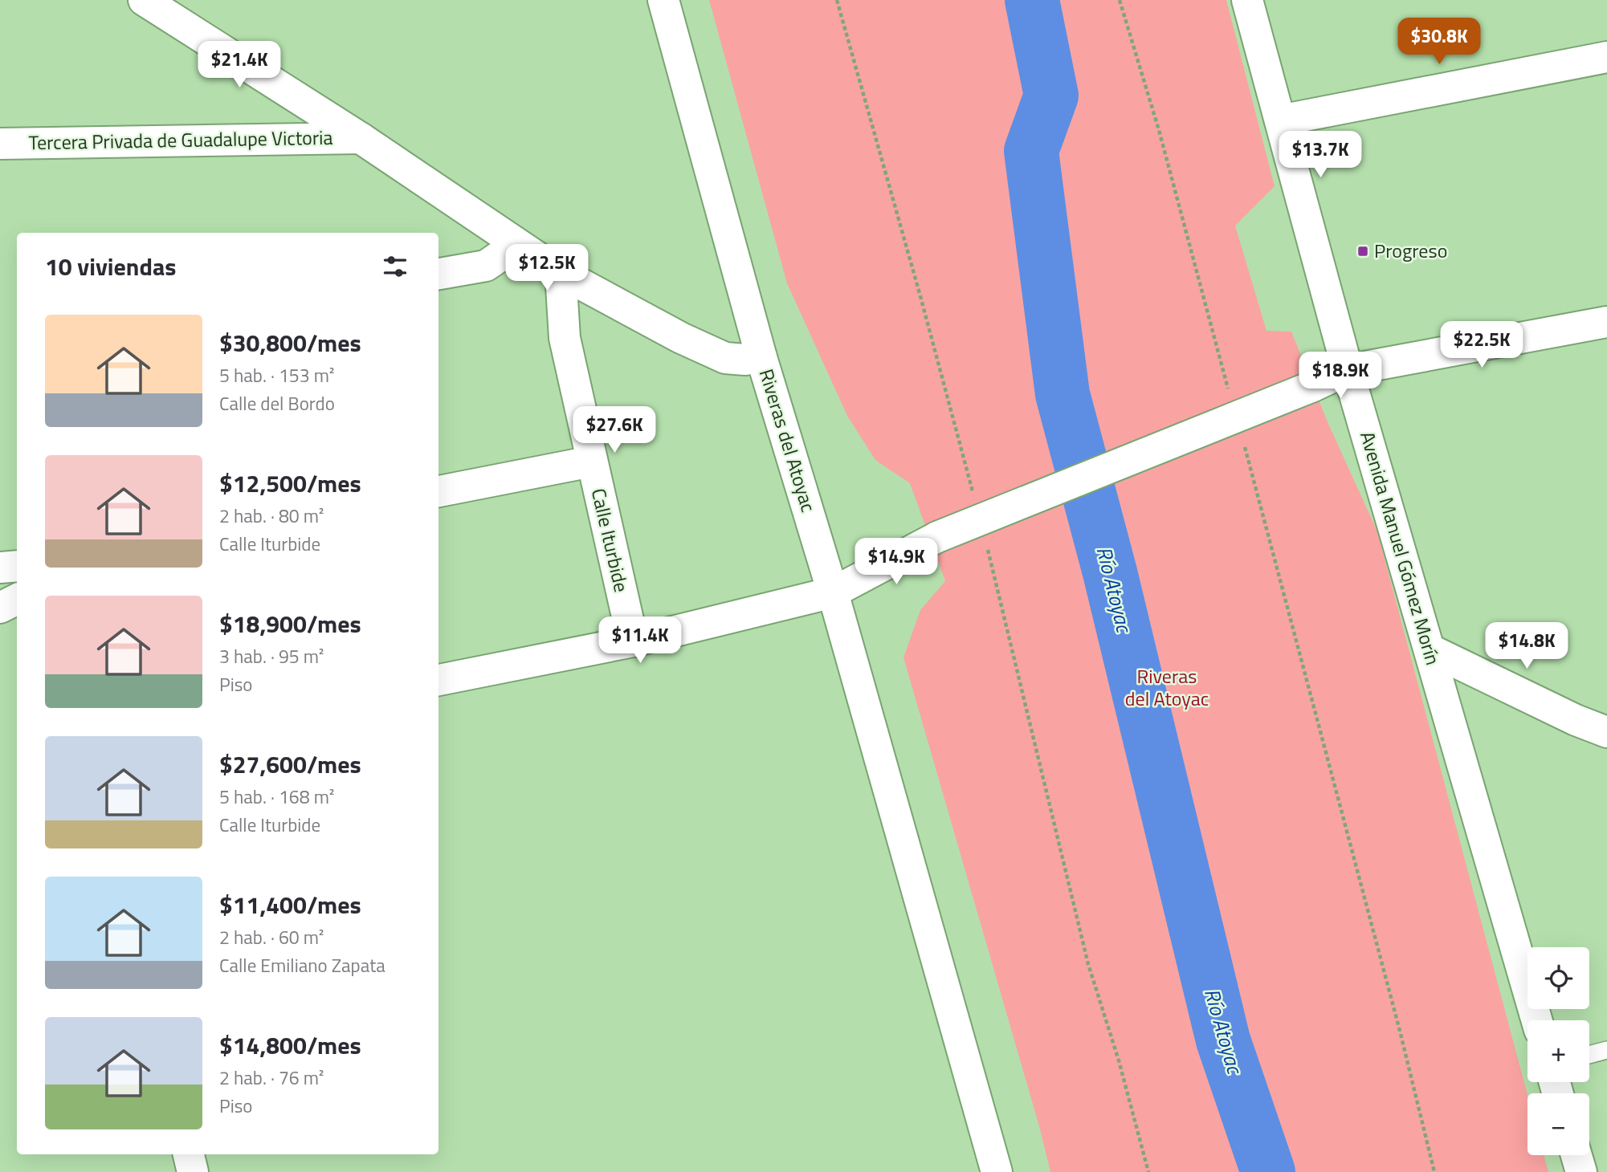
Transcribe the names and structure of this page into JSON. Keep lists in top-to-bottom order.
{
  "streets": {
    "street": [
      "Tercera Privada de Guadalupe Victoria",
      "Riveras del Atoyac",
      "Calle Iturbide",
      "Avenida Manuel Gómez Morín"
    ]
  },
  "water": ["Río Atoyac"],
  "parks": ["Riveras del Atoyac"],
  "places": {
    "transit": ["Progreso"]
  },
  "page": {
    "price": [
      "$30.8K",
      "$21.4K",
      "$13.7K",
      "$12.5K",
      "$22.5K",
      "$18.9K",
      "$27.6K",
      "$14.9K",
      "$11.4K",
      "$14.8K"
    ],
    "heading": "10 viviendas",
    "list": [
      {
        "name": "$30,800/mes",
        "note": "5 hab. · 153 m² · Calle del Bordo"
      },
      {
        "name": "$12,500/mes",
        "note": "2 hab. · 80 m² · Calle Iturbide"
      },
      {
        "name": "$18,900/mes",
        "note": "3 hab. · 95 m² · Piso"
      },
      {
        "name": "$27,600/mes",
        "note": "5 hab. · 168 m² · Calle Iturbide"
      },
      {
        "name": "$11,400/mes",
        "note": "2 hab. · 60 m² · Calle Emiliano Zapata"
      },
      {
        "name": "$14,800/mes",
        "note": "2 hab. · 76 m² · Piso"
      }
    ],
    "map_buttons": ["+", "−"]
  }
}
